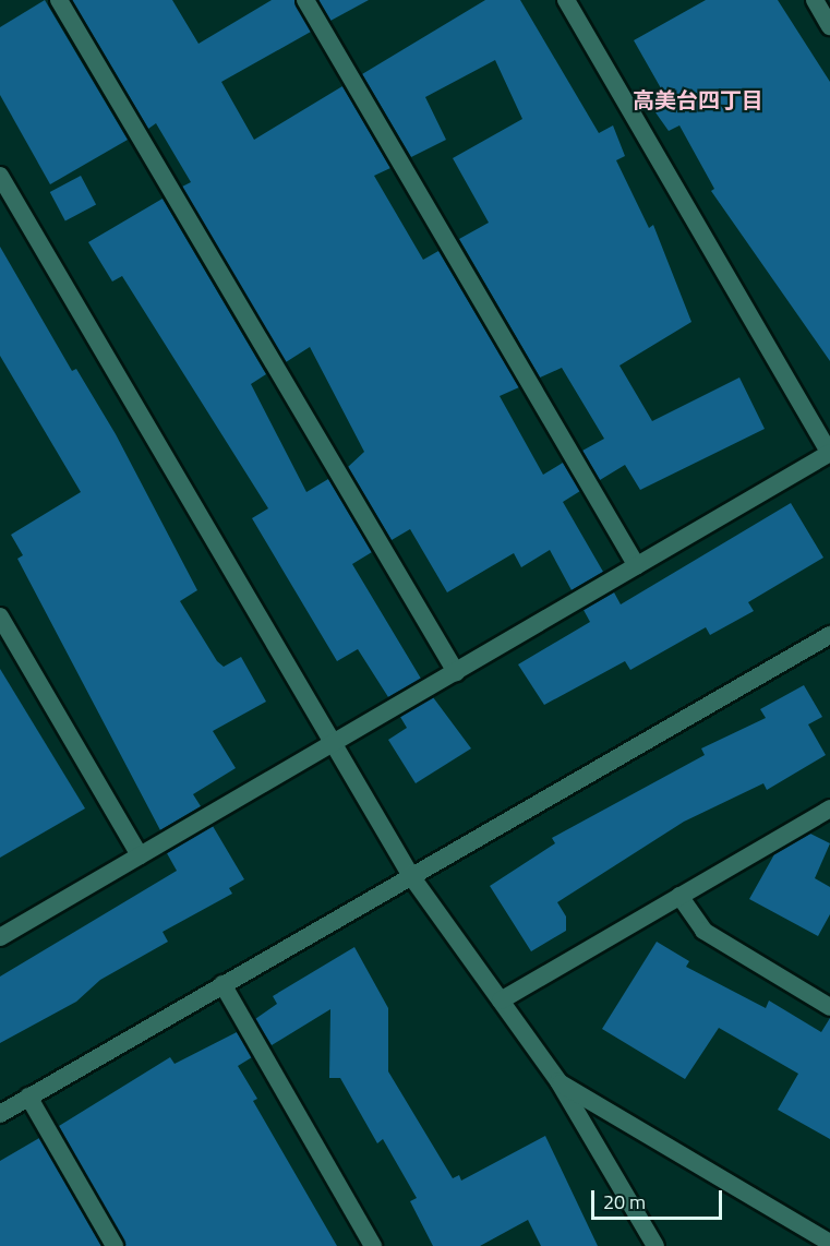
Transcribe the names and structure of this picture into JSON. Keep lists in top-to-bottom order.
{
  "districts": ["高美台四丁目"],
  "scale_bar": "20 m"
}
